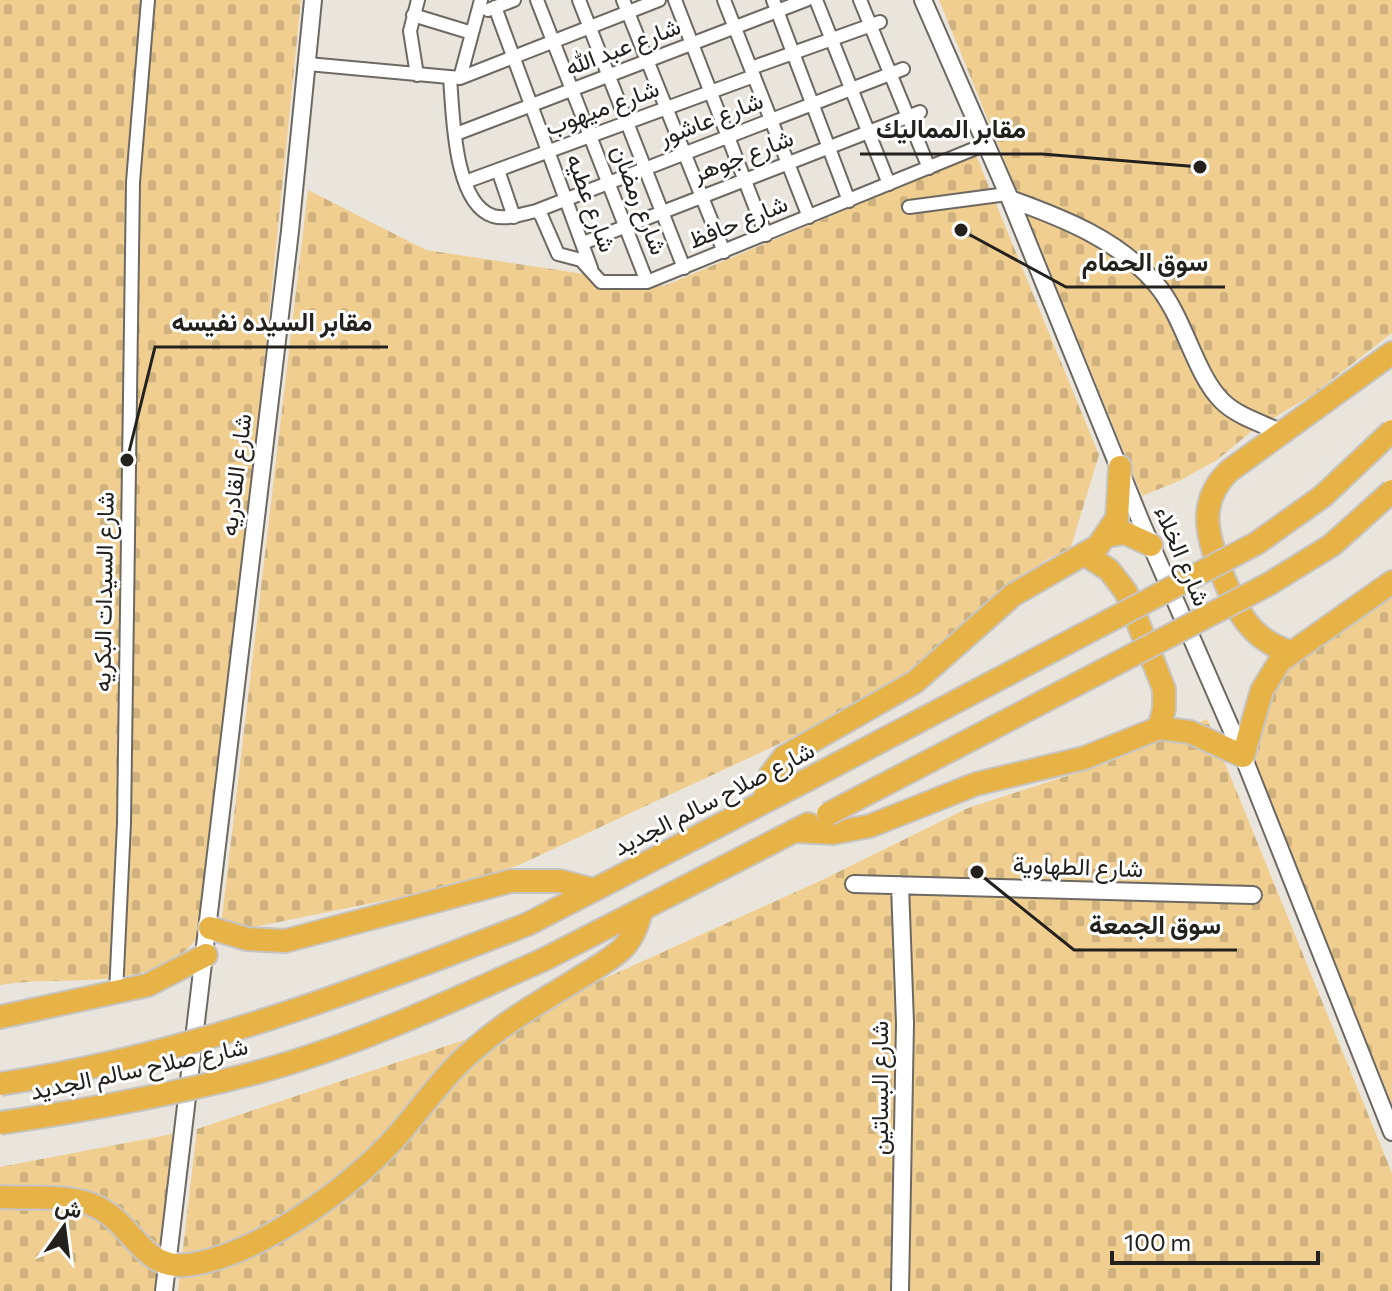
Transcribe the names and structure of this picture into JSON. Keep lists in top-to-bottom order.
{
  "streets": {
    "highway": ["شارع صلاح سالم الجديد"],
    "street": [
      "شارع عبد الله",
      "شارع ميهوب",
      "شارع عاشور",
      "شارع جوهر",
      "شارع رمضان",
      "شارع عطيه",
      "شارع حافظ",
      "شارع القادريه",
      "شارع الخلاء",
      "شارع السيدات البكريه",
      "شارع الطهاوية",
      "شارع البساتين"
    ]
  },
  "crossings": [
    ["شارع عبد الله", "شارع رمضان"],
    ["شارع عبد الله", "شارع عطيه"],
    ["شارع ميهوب", "شارع رمضان"],
    ["شارع ميهوب", "شارع عطيه"],
    ["شارع عاشور", "شارع رمضان"],
    ["شارع عاشور", "شارع عطيه"],
    ["شارع جوهر", "شارع رمضان"],
    ["شارع جوهر", "شارع عطيه"],
    ["شارع رمضان", "شارع حافظ"],
    ["شارع عطيه", "شارع حافظ"],
    ["شارع حافظ", "شارع الخلاء"],
    ["شارع الطهاوية", "شارع البساتين"]
  ],
  "places": [
    "مقابر المماليك",
    "سوق الحمام",
    "مقابر السيده نفيسه",
    "سوق الجمعة"
  ],
  "scale_bar": "100 m",
  "north": "top"
}
